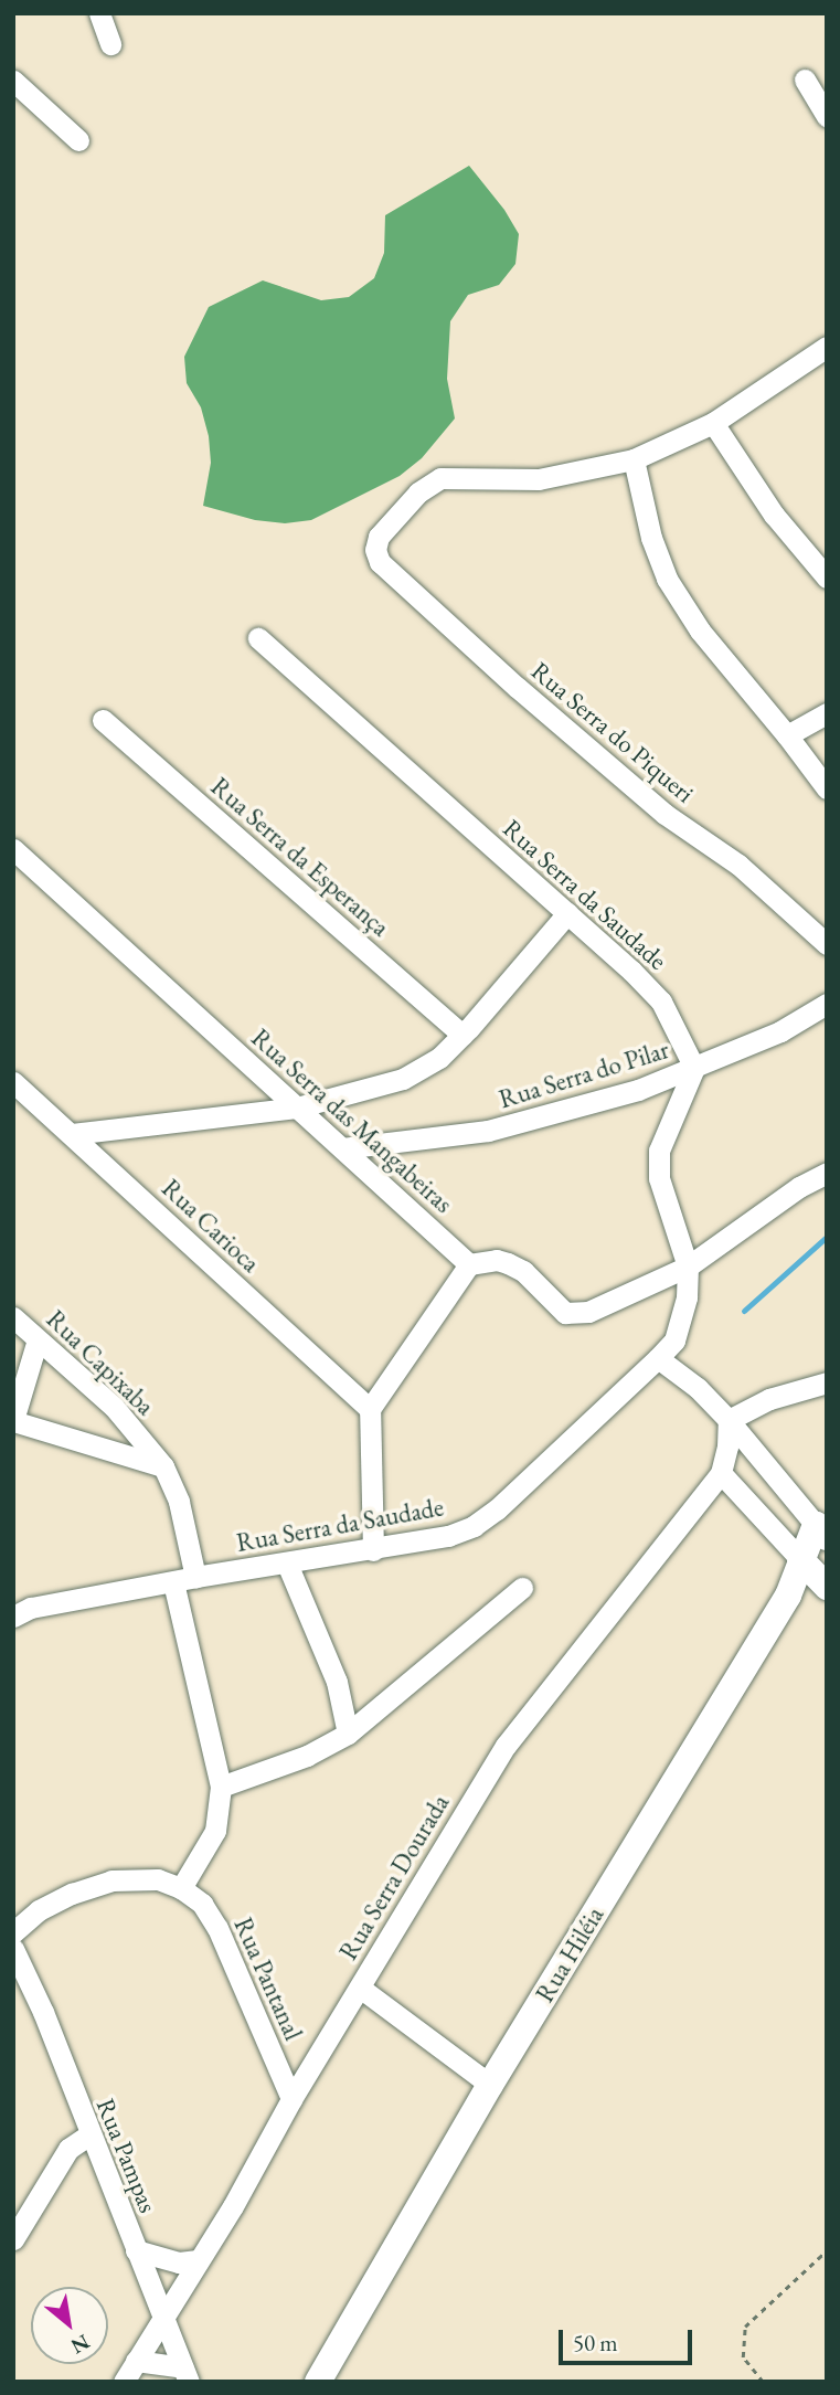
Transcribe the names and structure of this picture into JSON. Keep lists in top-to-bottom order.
{
  "streets": {
    "main road": ["Rua Hiléia"],
    "street": [
      "Rua Serra do Piqueri",
      "Rua Serra da Esperança",
      "Rua Serra da Saudade",
      "Rua Serra do Pilar",
      "Rua Serra das Mangabeiras",
      "Rua Carioca",
      "Rua Capixaba",
      "Rua Serra Dourada",
      "Rua Pantanal",
      "Rua Pampas"
    ]
  },
  "crossings": [
    ["Rua Serra da Saudade", "Rua Serra do Pilar"],
    ["Rua Serra da Saudade", "Rua Capixaba"],
    ["Rua Serra do Pilar", "Rua Serra das Mangabeiras"],
    ["Rua Serra Dourada", "Rua Pantanal"],
    ["Rua Serra Dourada", "Rua Pampas"]
  ],
  "scale_bar": "50 m",
  "north": "bottom right"
}
